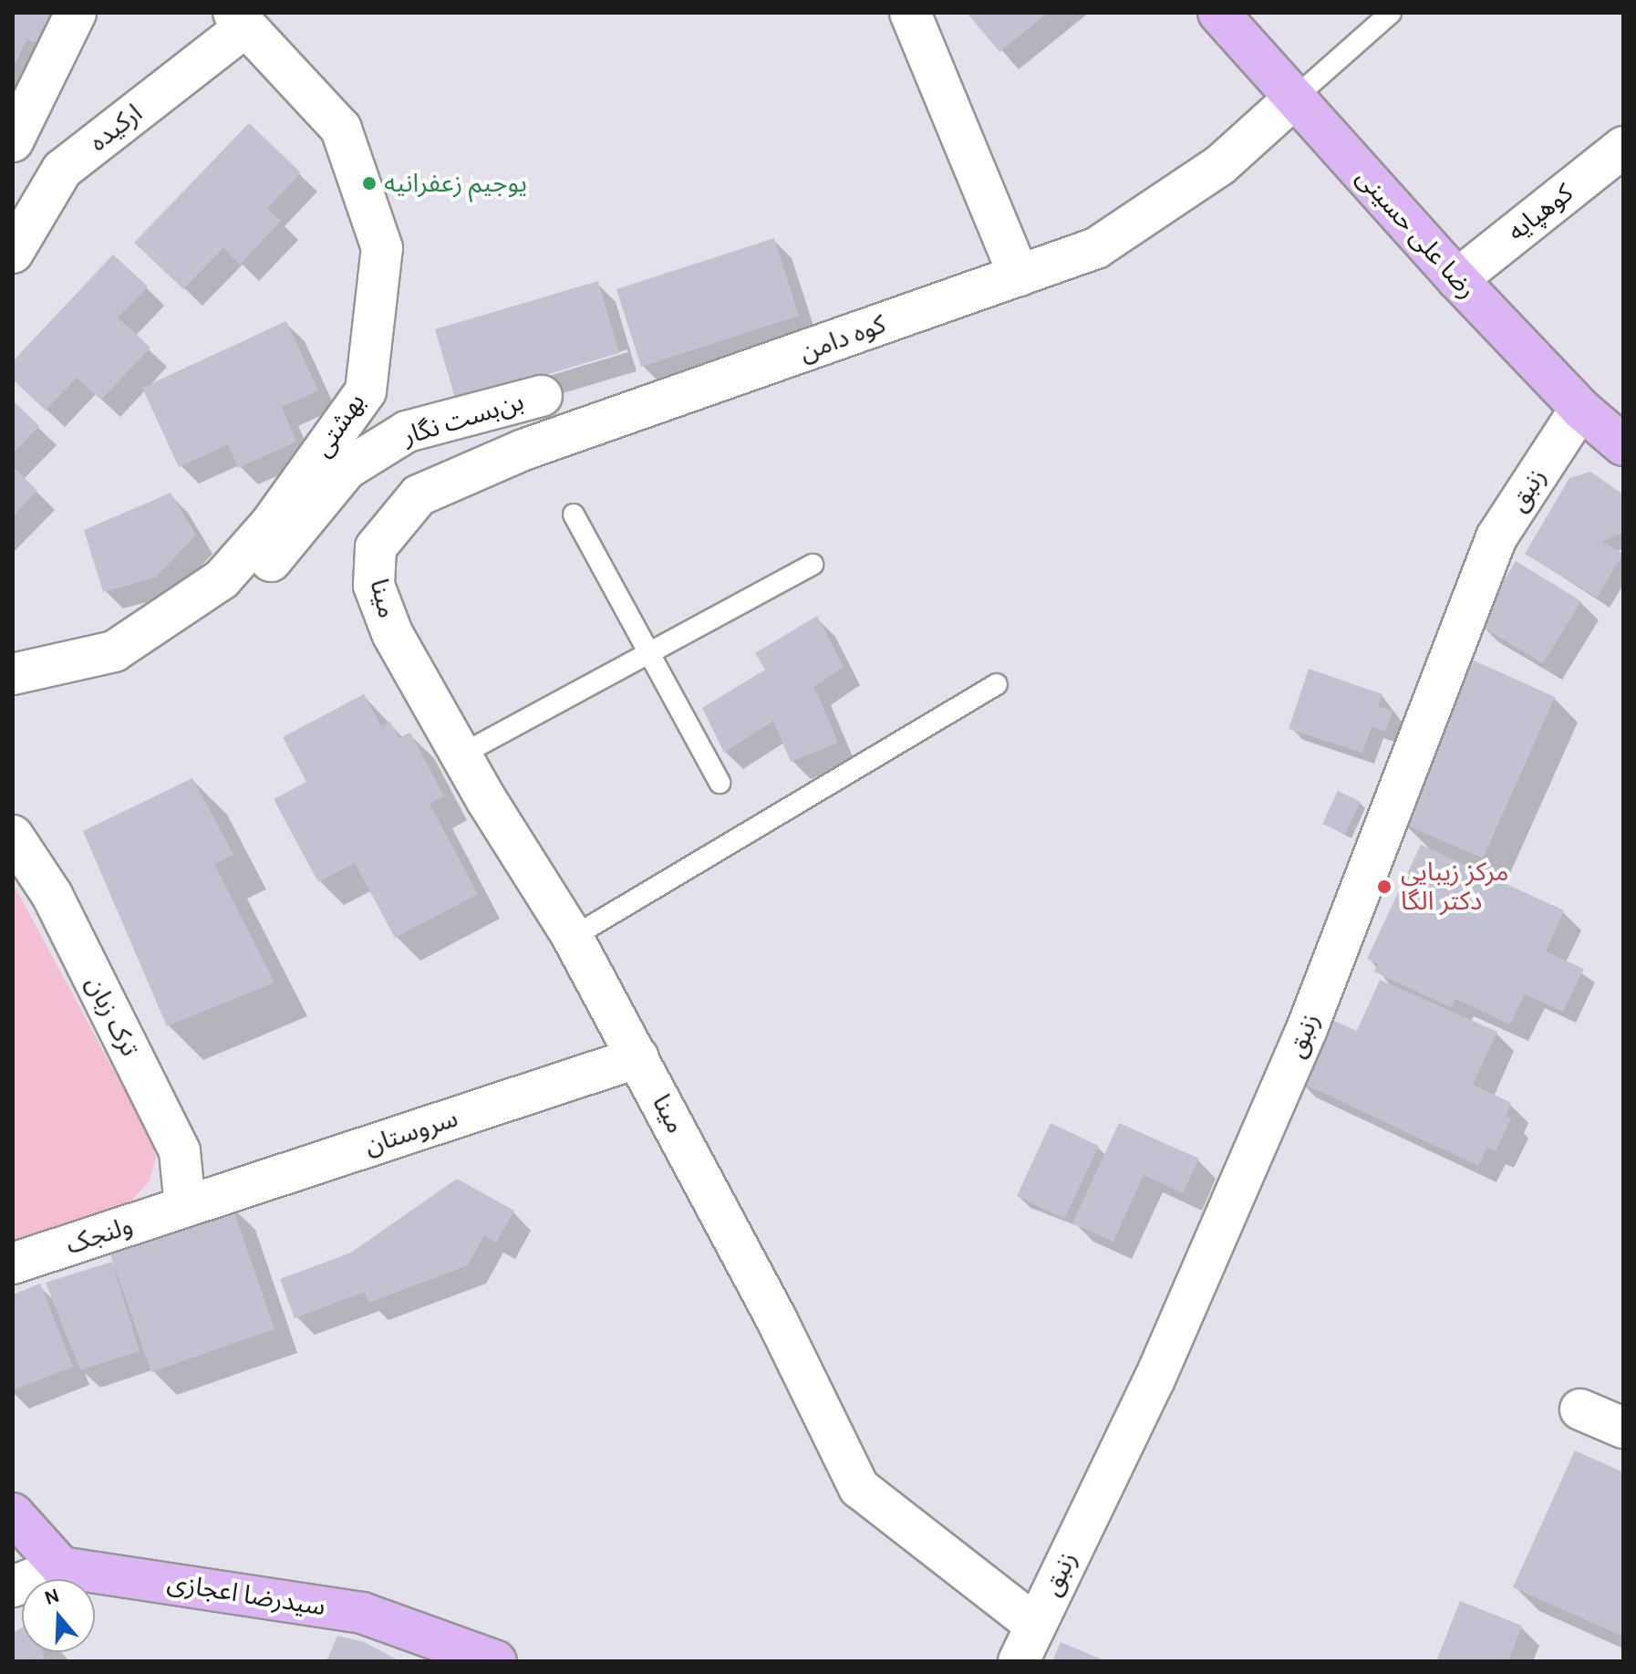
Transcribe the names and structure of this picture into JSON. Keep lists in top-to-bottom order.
{
  "streets": {
    "street": [
      "ارکیده",
      "کوهپایه",
      "رضا علی حسینی",
      "کوه دامن",
      "بن‌بست نگار",
      "بهشتی",
      "زنبق",
      "مینا",
      "ترک زبان",
      "سروستان",
      "ولنجک",
      "سیدرضا اعجازی"
    ]
  },
  "crossings": [
    ["ارکیده", "بهشتی"],
    ["کوهپایه", "رضا علی حسینی"],
    ["رضا علی حسینی", "کوه دامن"],
    ["رضا علی حسینی", "زنبق"],
    ["کوه دامن", "مینا"],
    ["بن‌بست نگار", "بهشتی"],
    ["زنبق", "مینا"],
    ["مینا", "سروستان"],
    ["ترک زبان", "سروستان"],
    ["ترک زبان", "ولنجک"],
    ["سروستان", "ولنجک"]
  ],
  "places": ["یوجیم زعفرانیه", "مرکز زیبایی دکتر الگا"],
  "north": "top"
}
